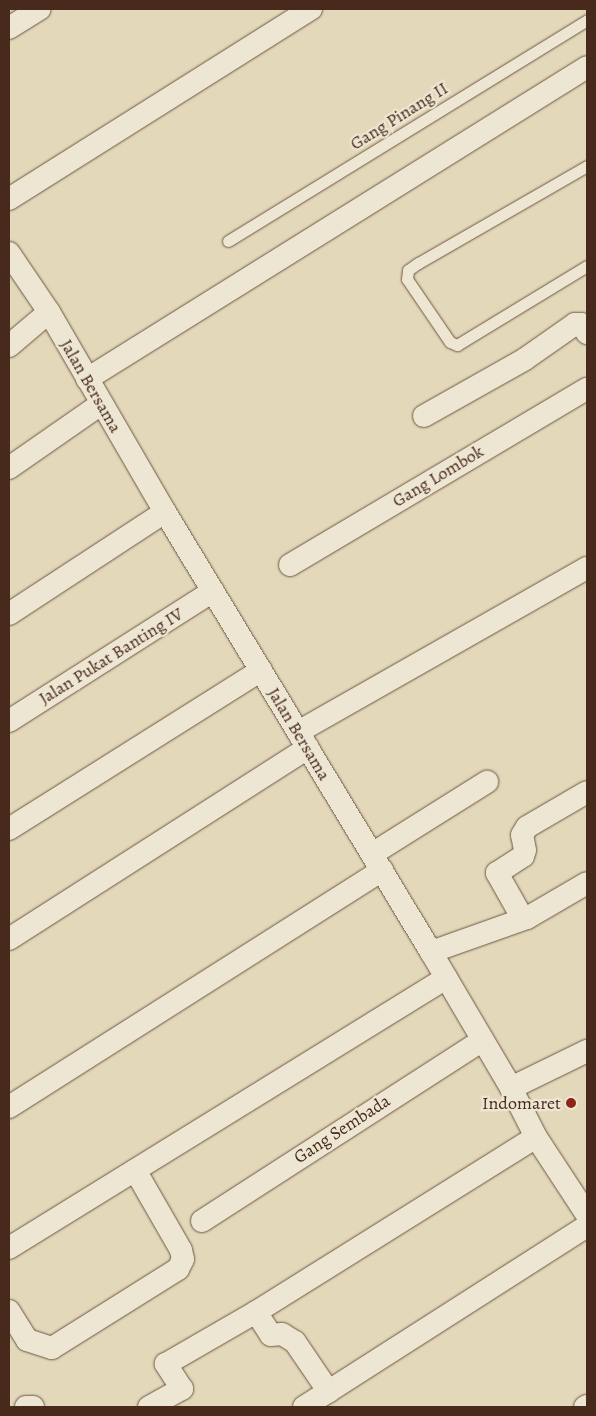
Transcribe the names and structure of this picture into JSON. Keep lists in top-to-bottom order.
{
  "streets": {
    "street": [
      "Jalan Bersama",
      "Gang Lombok",
      "Jalan Pukat Banting IV",
      "Gang Sembada"
    ],
    "lane": ["Gang Pinang II"]
  },
  "crossings": [
    ["Jalan Bersama", "Jalan Pukat Banting IV"],
    ["Jalan Bersama", "Gang Sembada"]
  ],
  "places": ["Indomaret"]
}
